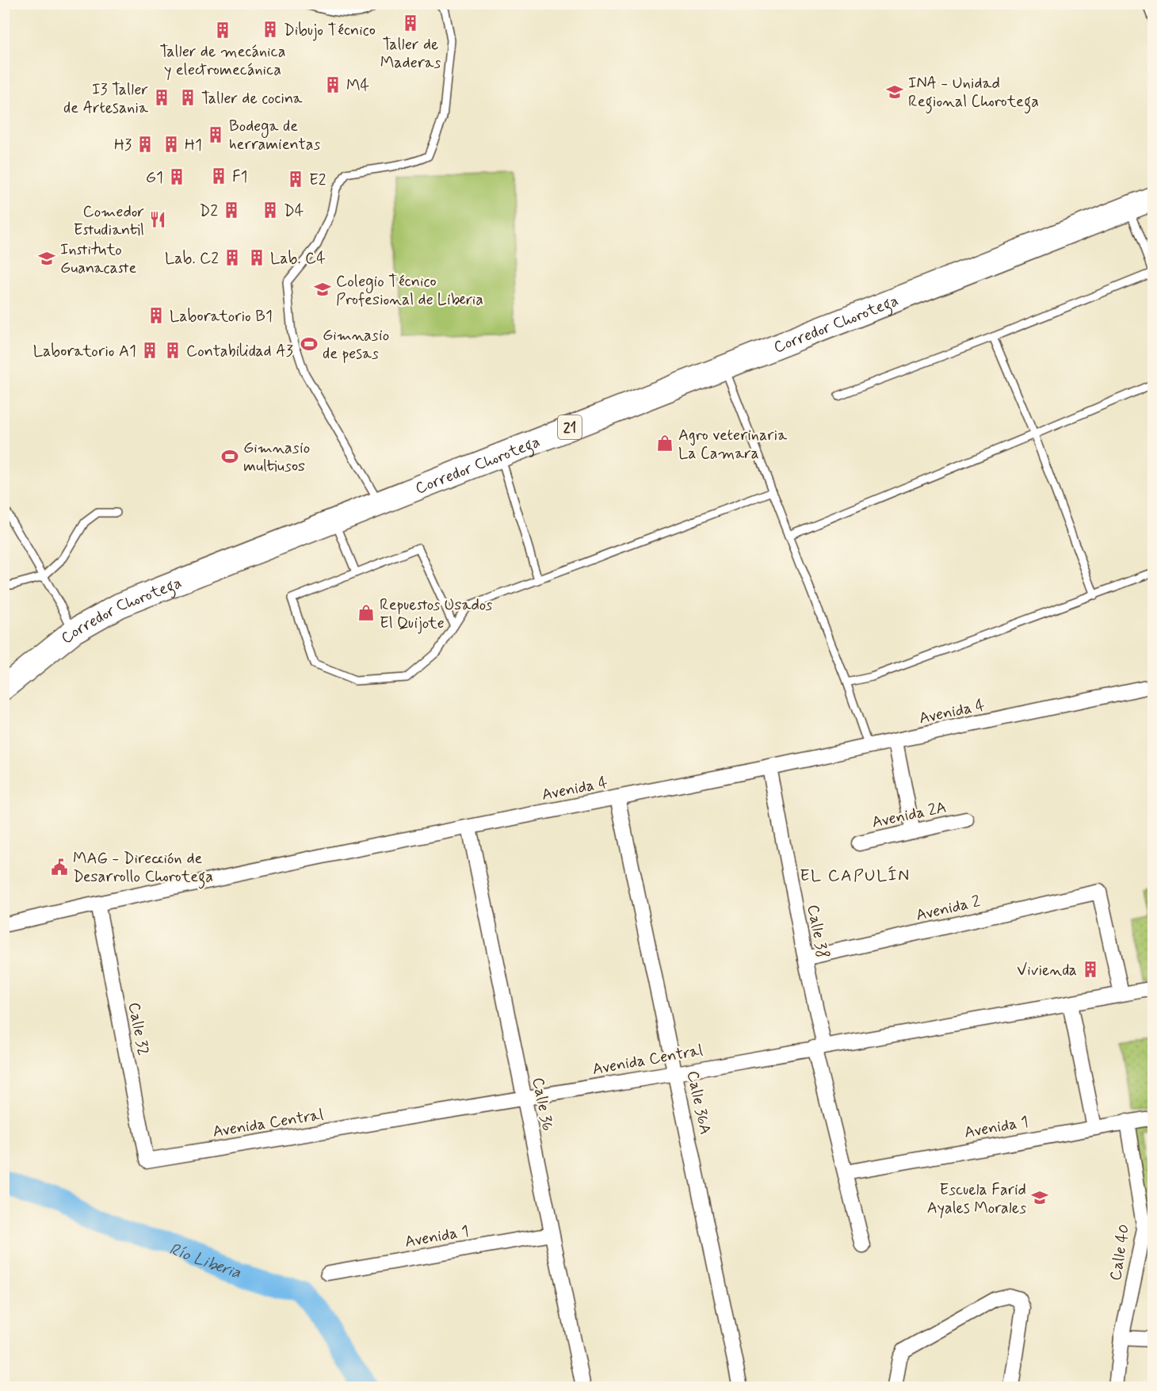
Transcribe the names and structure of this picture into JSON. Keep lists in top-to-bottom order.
{
  "streets": {
    "main road": ["Corredor Chorotega", "21"],
    "street": [
      "Avenida 4",
      "Avenida 2A",
      "Avenida 2",
      "Calle 38",
      "Calle 32",
      "Avenida Central",
      "Calle 36A",
      "Calle 36",
      "Avenida 1",
      "Calle 40"
    ]
  },
  "crossings": [
    ["Avenida 4", "Calle 38"],
    ["Avenida 4", "Calle 32"],
    ["Avenida 4", "Calle 36A"],
    ["Avenida 4", "Calle 36"],
    ["Avenida 2", "Calle 38"],
    ["Avenida 2", "Avenida Central"],
    ["Calle 38", "Avenida Central"],
    ["Calle 38", "Avenida 1"],
    ["Calle 32", "Avenida Central"],
    ["Avenida Central", "Calle 36A"],
    ["Avenida Central", "Calle 36"],
    ["Calle 36", "Avenida 1"],
    ["Avenida 1", "Calle 40"]
  ],
  "districts": ["EL CAPULÍN"],
  "water": ["Río Liberia"],
  "places": {
    "building": [
      "Taller de Maderas",
      "Dibujo Técnico",
      "Taller de mecánica y electromecánica",
      "M4",
      "I3 Taller de Artesania",
      "Taller de cocina",
      "Bodega de herramientas",
      "H3",
      "H1",
      "F1",
      "G1",
      "E2",
      "D2",
      "D4",
      "Lab. C2",
      "Lab. C4",
      "Laboratorio B1",
      "Laboratorio A1",
      "Contabilidad A3",
      "Vivienda"
    ],
    "school or university": [
      "INA - Unidad Regional Chorotega",
      "Instituto Guanacaste",
      "Colegio Técnico Profesional de Liberia",
      "Escuela Farid Ayales Morales"
    ],
    "restaurant": ["Comedor Estudiantil"],
    "sports": ["Gimnasio de pesas", "Gimnasio multiusos"],
    "shop": ["Agro veterinaria La Camara", "Repuestos Usados El Quijote"],
    "public building": ["MAG - Dirección de Desarrollo Chorotega"]
  }
}
